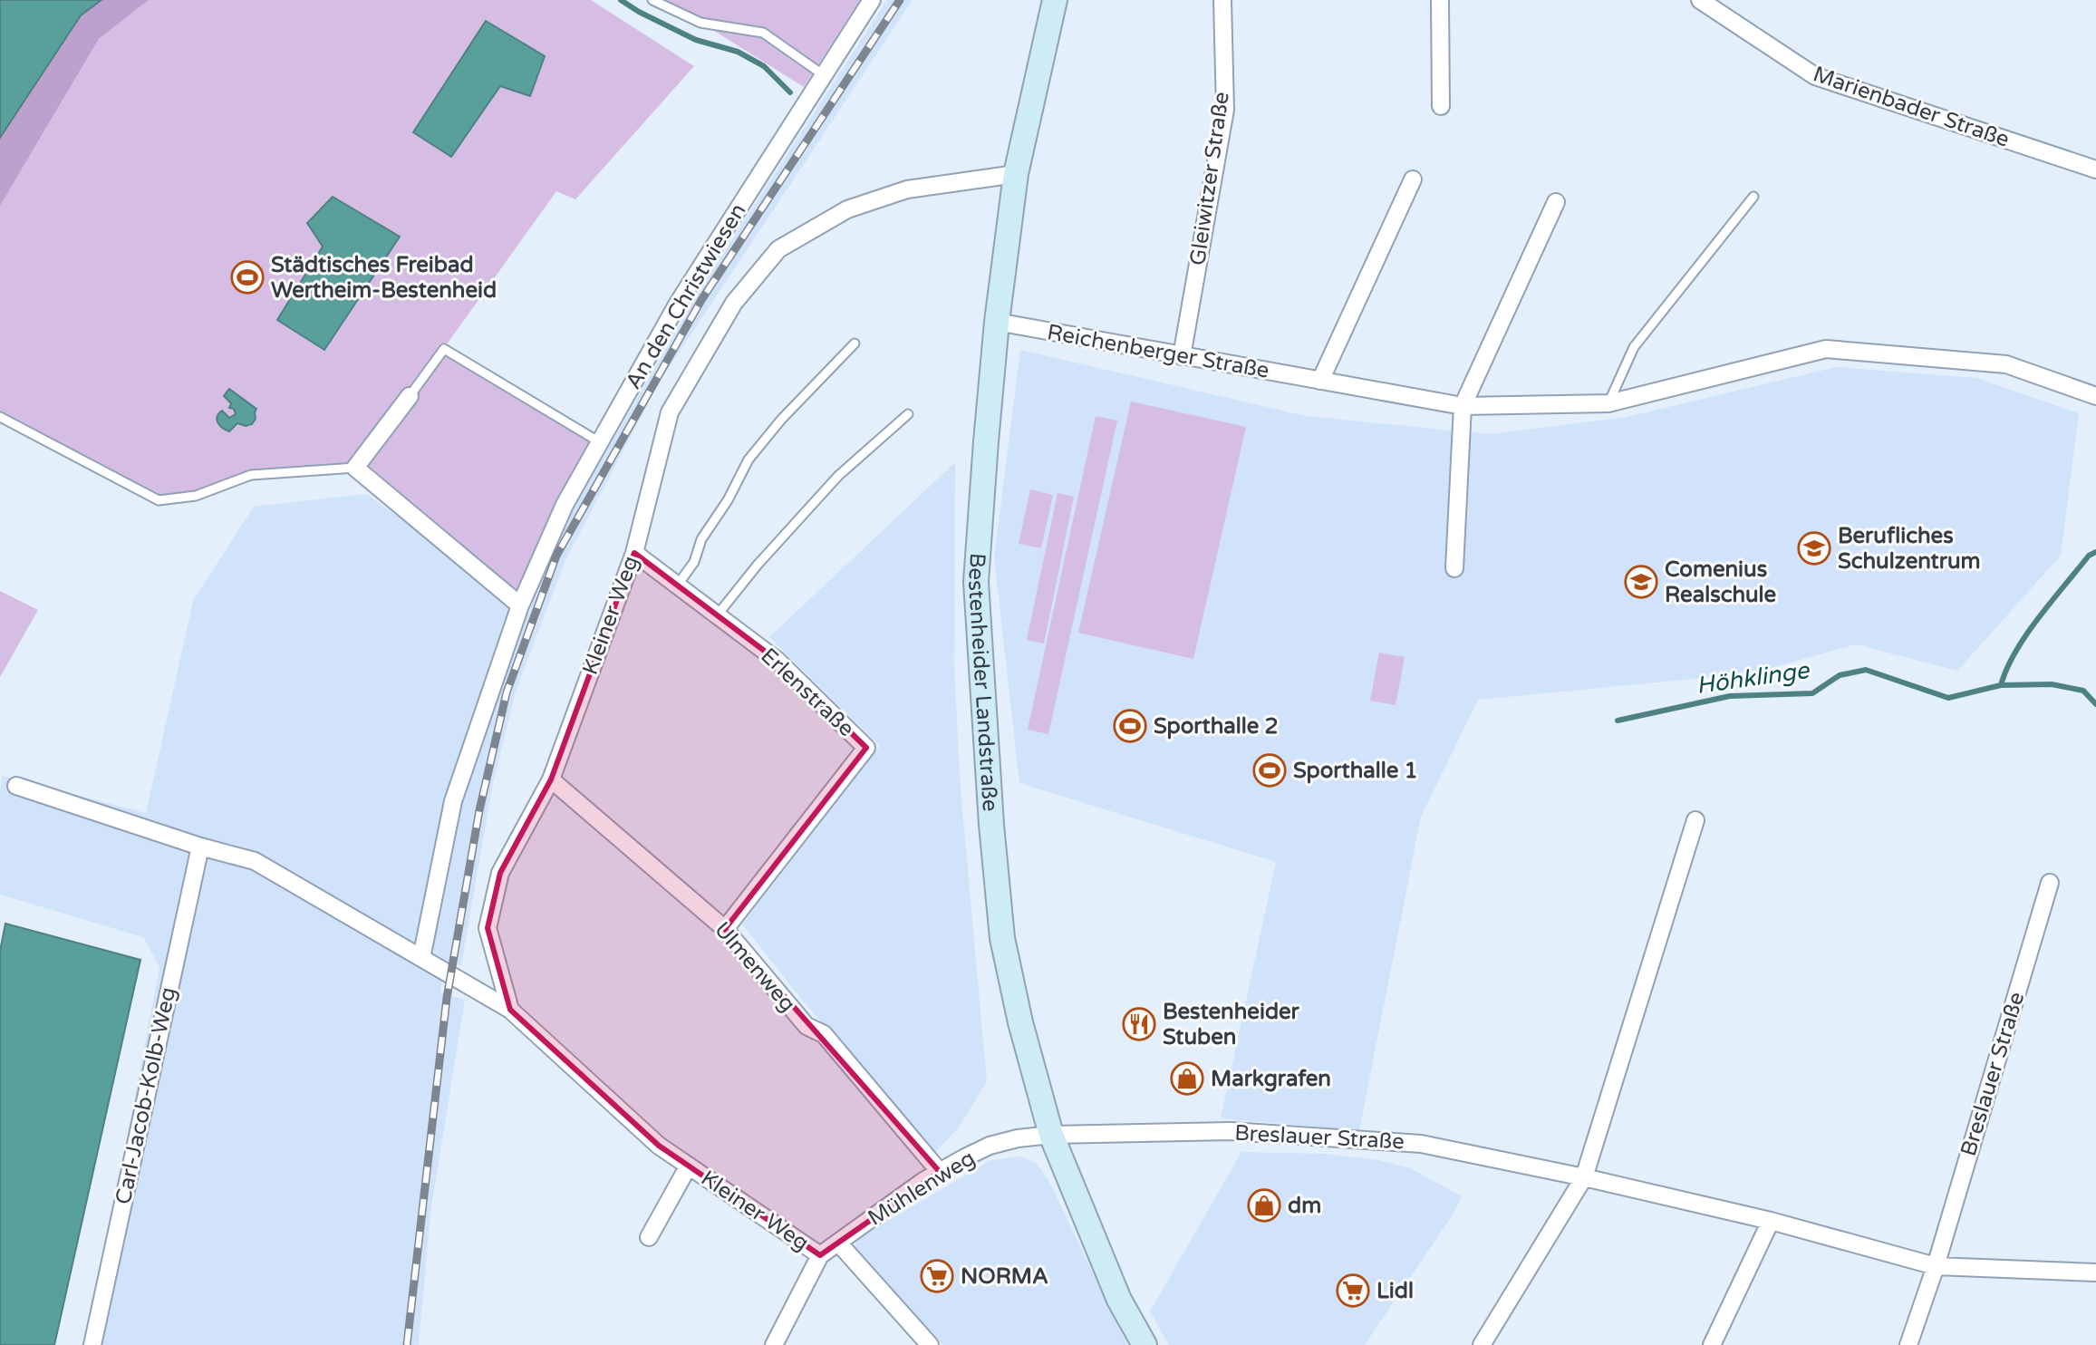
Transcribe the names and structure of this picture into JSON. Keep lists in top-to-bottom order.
{
  "streets": {
    "main road": ["Bestenheider Landstraße"],
    "street": [
      "Marienbader Straße",
      "Gleiwitzer Straße",
      "An den Christwiesen",
      "Reichenberger Straße",
      "Kleiner Weg",
      "Erlenstraße",
      "Ulmenweg",
      "Breslauer Straße",
      "Carl-Jacob-Kolb-Weg",
      "Mühlenweg"
    ]
  },
  "crossings": [
    ["Gleiwitzer Straße", "Reichenberger Straße"],
    ["Reichenberger Straße", "Bestenheider Landstraße"],
    ["Kleiner Weg", "Bestenheider Landstraße"],
    ["Kleiner Weg", "Erlenstraße"],
    ["Kleiner Weg", "Ulmenweg"],
    ["Kleiner Weg", "Mühlenweg"],
    ["Bestenheider Landstraße", "Breslauer Straße"],
    ["Bestenheider Landstraße", "Mühlenweg"],
    ["Erlenstraße", "Ulmenweg"],
    ["Ulmenweg", "Mühlenweg"],
    ["Breslauer Straße", "Mühlenweg"]
  ],
  "water": ["Höhklinge"],
  "places": {
    "sports": ["Städtisches Freibad Wertheim-Bestenheid", "Sporthalle 2", "Sporthalle 1"],
    "school or university": ["Berufliches Schulzentrum", "Comenius Realschule"],
    "restaurant": ["Bestenheider Stuben"],
    "shop": ["Markgrafen", "dm"],
    "supermarket": ["NORMA", "Lidl"]
  }
}
